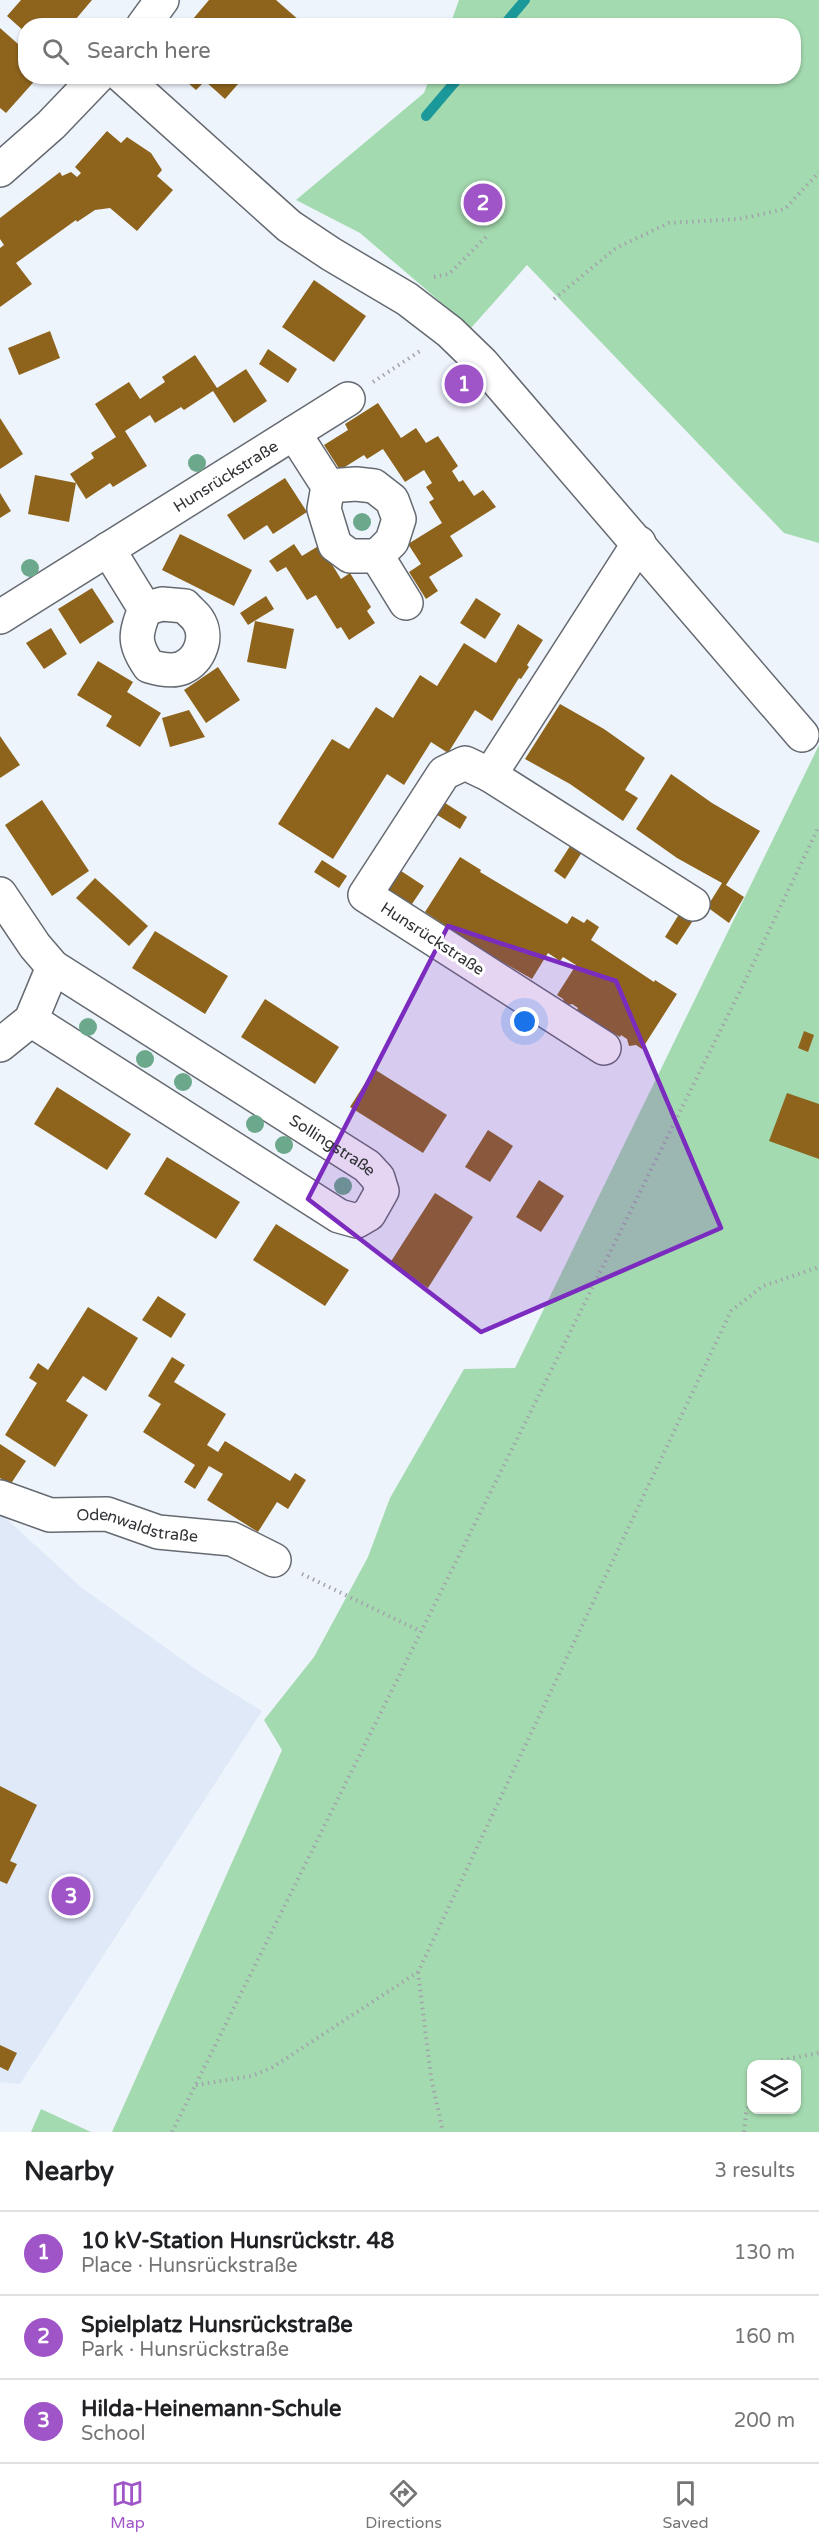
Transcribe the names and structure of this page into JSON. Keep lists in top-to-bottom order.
{
  "streets": {
    "street": ["Hunsrückstraße", "Sollingstraße", "Odenwaldstraße"]
  },
  "page": {
    "search": "Search here",
    "pins": ["2", "1", "3"],
    "heading": ["Nearby", "3 results"],
    "list": [
      {
        "mark": "1",
        "name": "10 kV-Station Hunsrückstr. 48",
        "note": "Place · Hunsrückstraße",
        "value": "130 m"
      },
      {
        "mark": "2",
        "name": "Spielplatz Hunsrückstraße",
        "note": "Park · Hunsrückstraße",
        "value": "160 m"
      },
      {
        "mark": "3",
        "name": "Hilda-Heinemann-Schule",
        "note": "School",
        "value": "200 m"
      }
    ],
    "nav": ["Map", "Directions", "Saved"]
  }
}
